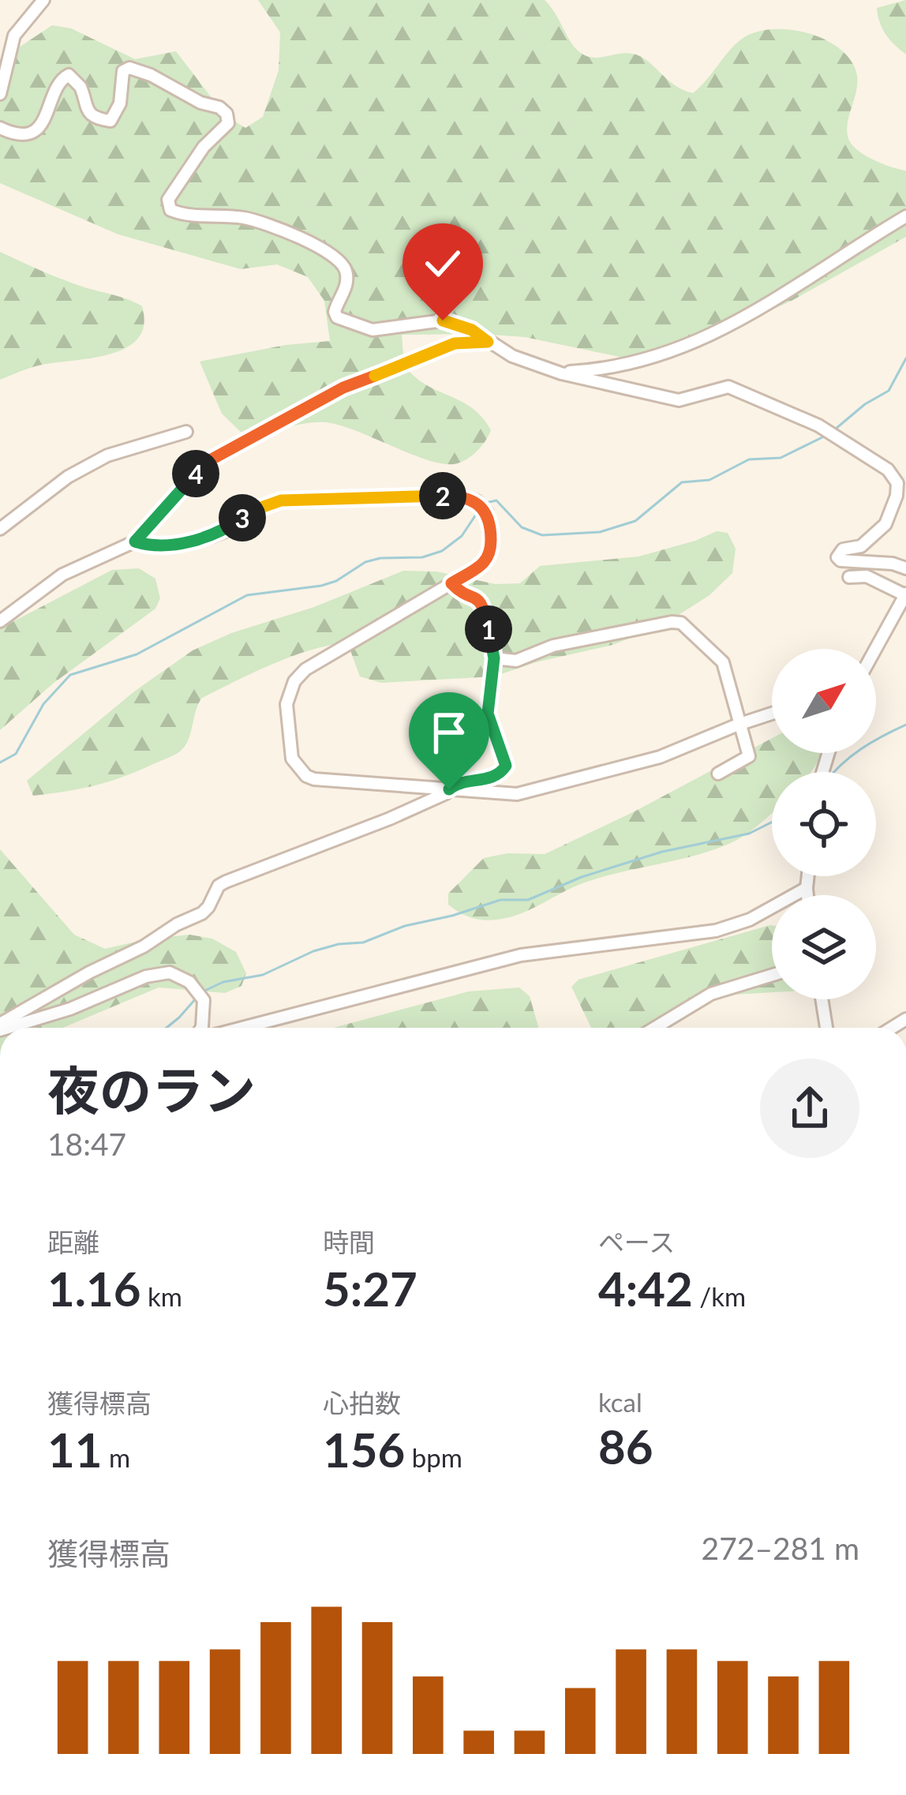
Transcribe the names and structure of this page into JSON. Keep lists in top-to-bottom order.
{
  "north": "top right",
  "page": {
    "pins": [
      "4",
      "2",
      "3",
      "1"
    ],
    "heading": ["夜のラン", "18:47"],
    "stats": [
      ["距離", "1.16 km"],
      ["時間", "5:27"],
      ["ペース", "4:42 /km"],
      ["獲得標高", "11 m"],
      ["心拍数", "156 bpm"],
      ["kcal", "86"]
    ],
    "chart": ["獲得標高", "272–281 m"]
  }
}
